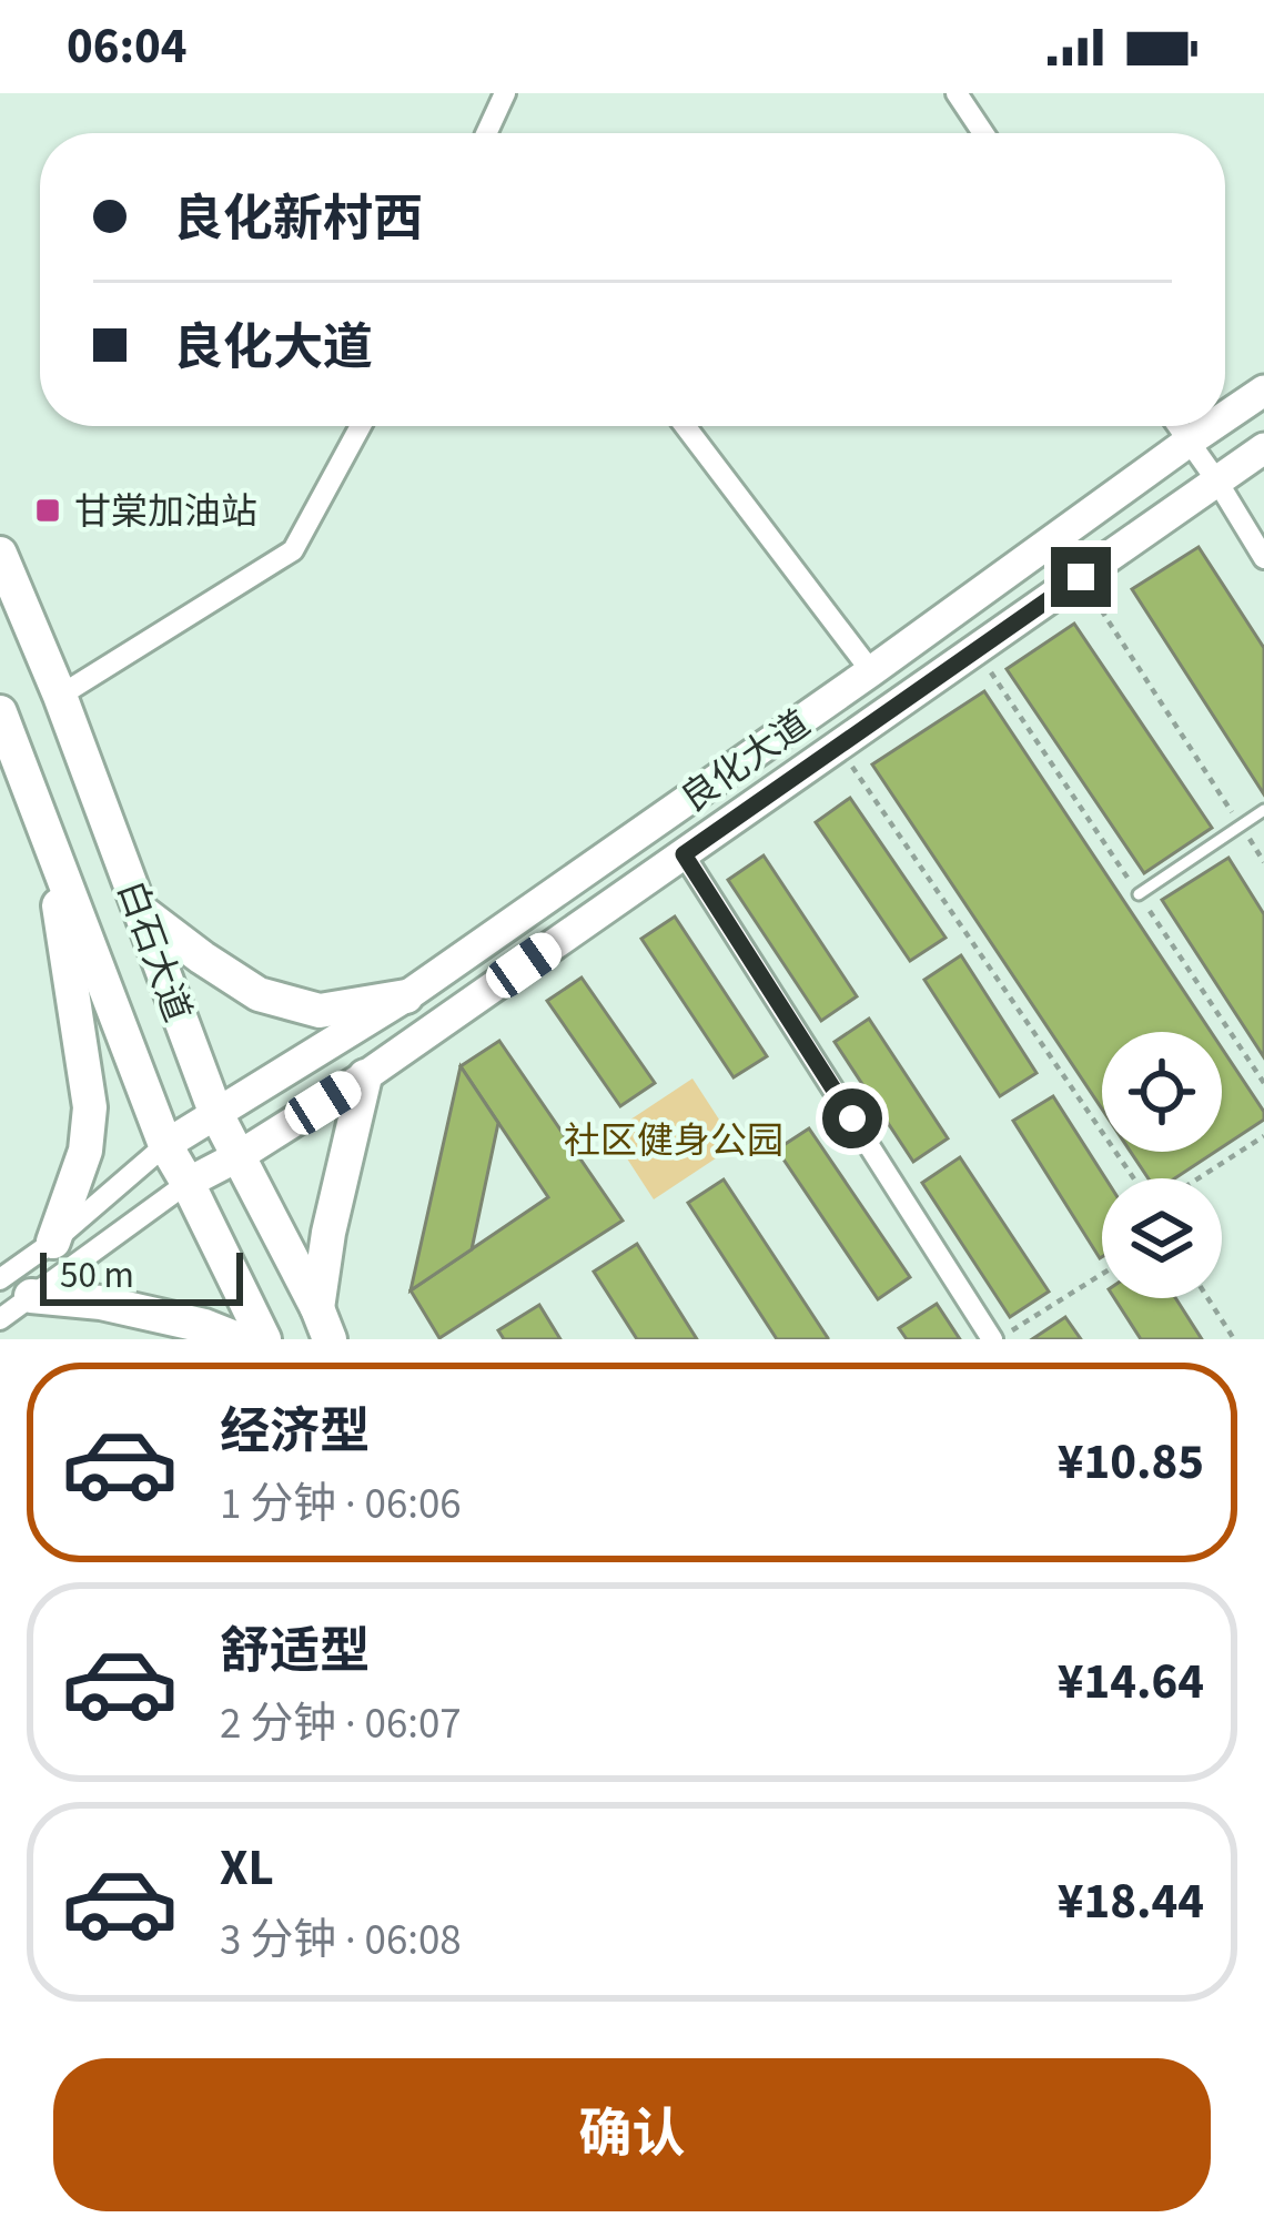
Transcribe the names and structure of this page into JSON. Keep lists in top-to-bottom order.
{
  "streets": {
    "main road": ["白石大道"],
    "street": ["良化大道"]
  },
  "crossings": [
    ["良化大道", "白石大道"]
  ],
  "parks": ["社区健身公园"],
  "places": {
    "transit": ["甘棠加油站"]
  },
  "scale_bar": "50 m",
  "page": {
    "status": "06:04",
    "banner": ["良化新村西", "良化大道"],
    "scale": "50 m",
    "list": [
      {
        "name": "经济型",
        "note": "1 分钟 · 06:06",
        "value": "¥10.85"
      },
      {
        "name": "舒适型",
        "note": "2 分钟 · 06:07",
        "value": "¥14.64"
      },
      {
        "name": "XL",
        "note": "3 分钟 · 06:08",
        "value": "¥18.44"
      }
    ],
    "buttons": "确认"
  }
}
